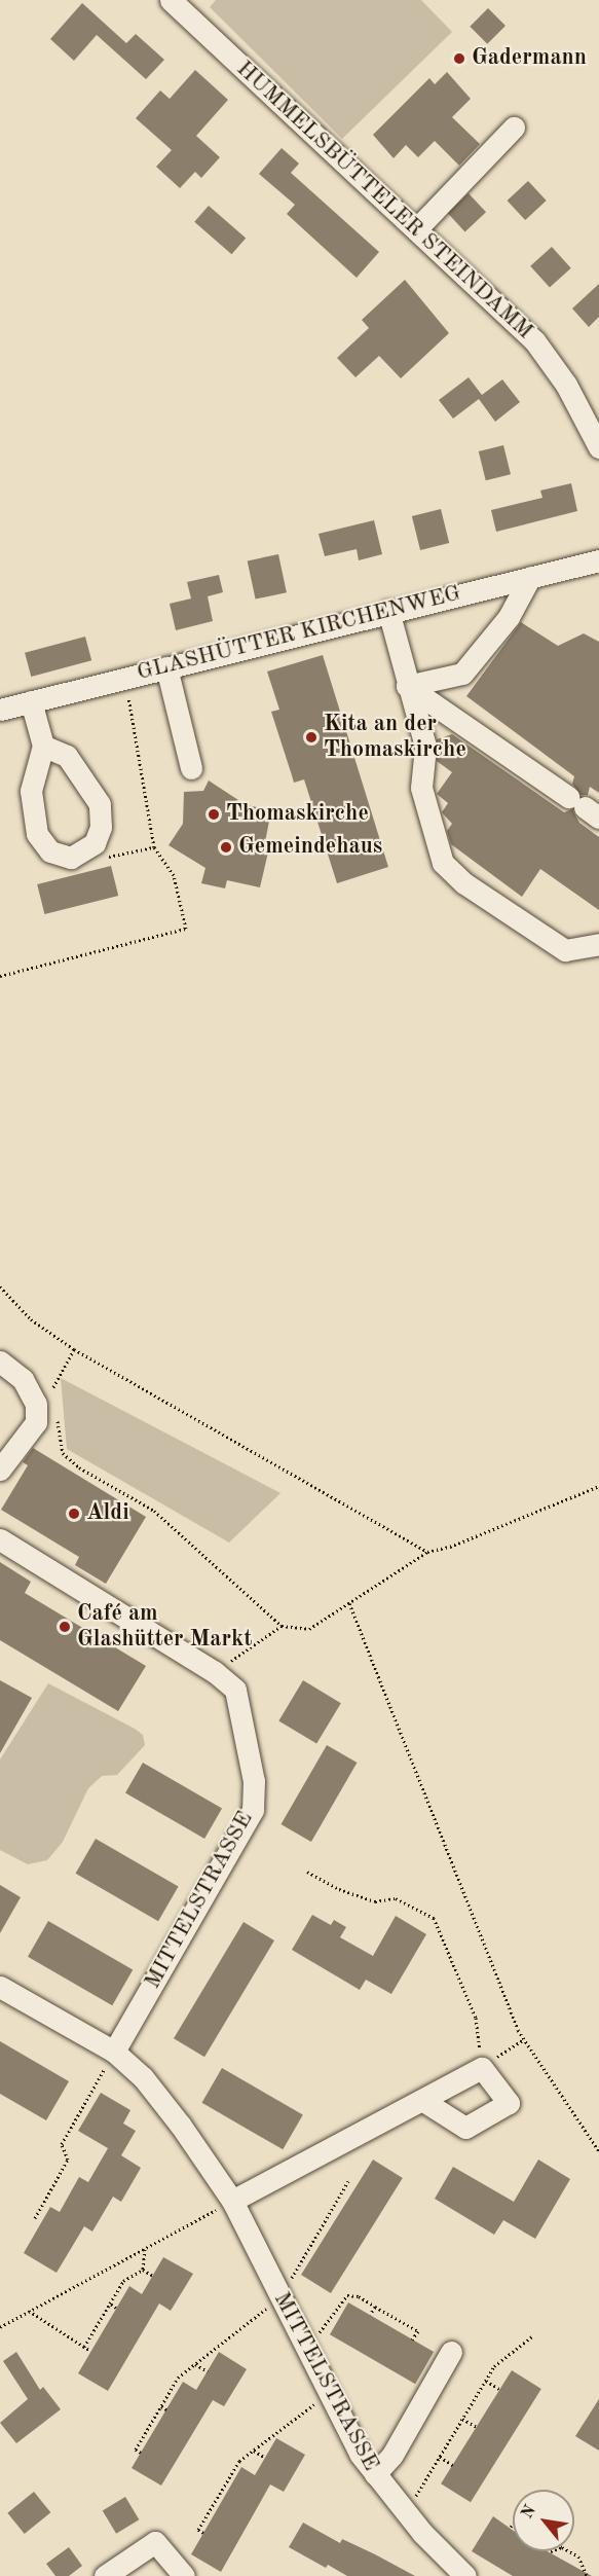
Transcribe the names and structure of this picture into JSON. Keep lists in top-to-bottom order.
{
  "streets": {
    "street": ["HUMMELSBÜTTELER STEINDAMM", "GLASHÜTTER KIRCHENWEG", "MITTELSTRASSE"]
  },
  "places": [
    "Gadermann",
    "Kita an der Thomaskirche",
    "Thomaskirche",
    "Gemeindehaus",
    "Aldi",
    "Café am Glashütter Markt"
  ],
  "north": "top left"
}
